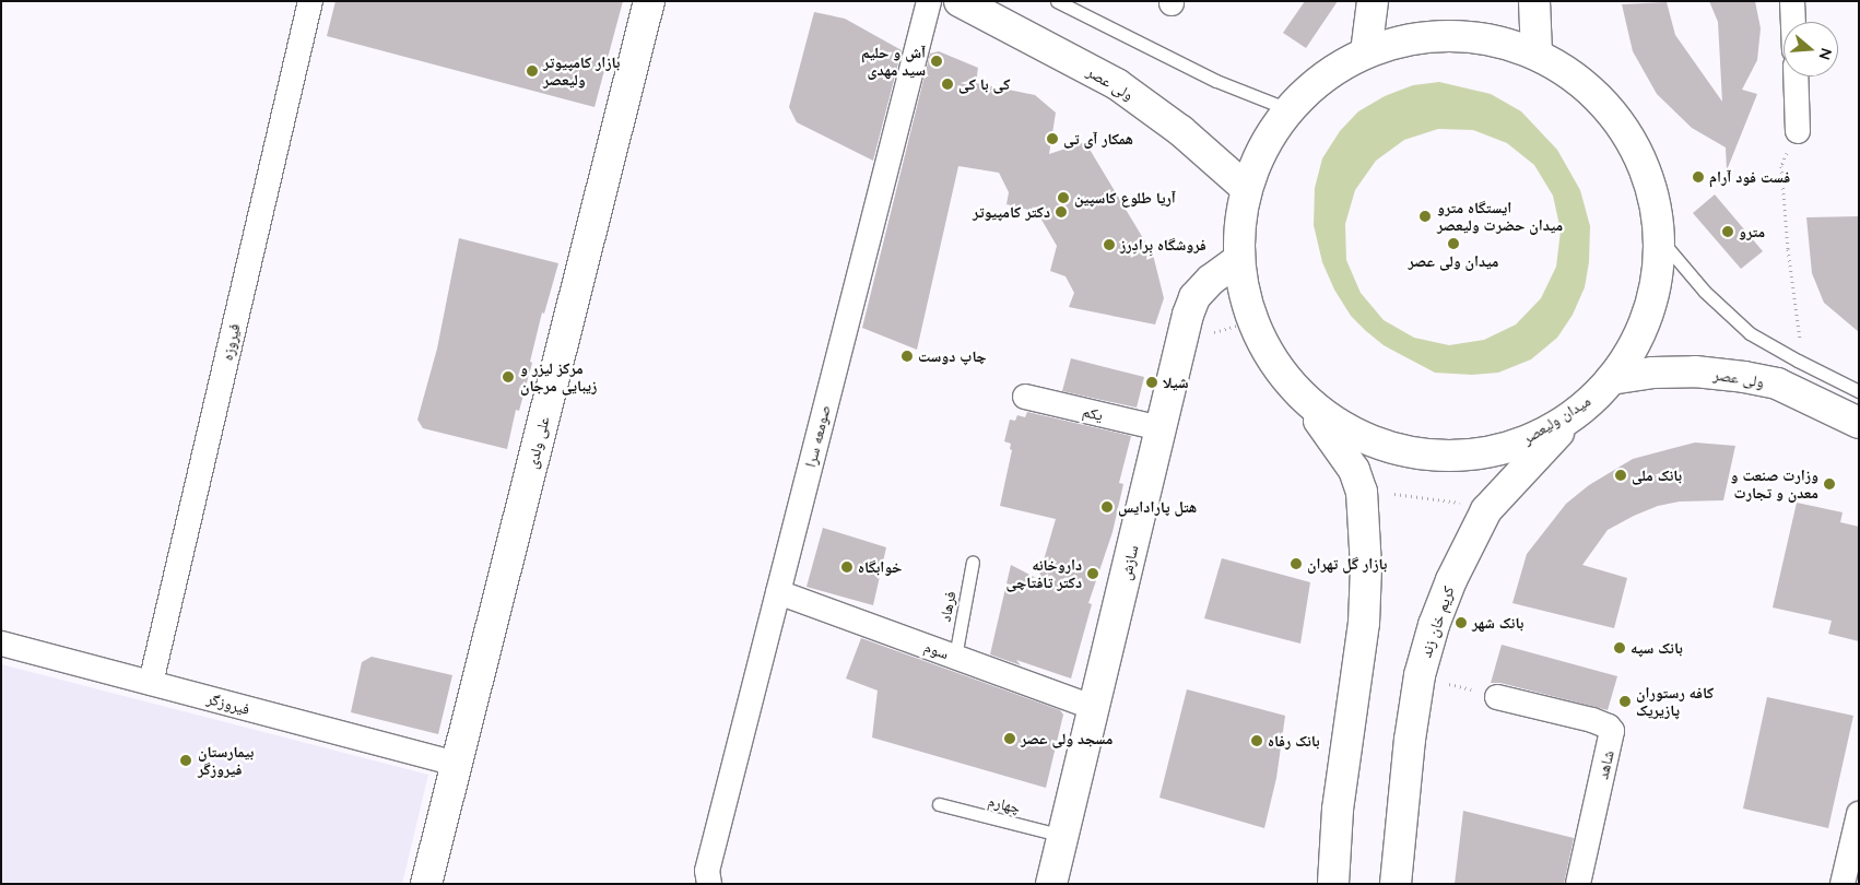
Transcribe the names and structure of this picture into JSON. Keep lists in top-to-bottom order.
{
  "streets": {
    "main road": [
      "ولی عصر",
      "میدان ولیعصر",
      "علی ولدی",
      "سازش",
      "کریم خان زند"
    ],
    "street": [
      "فیروزه",
      "یکم",
      "صومعه سرا",
      "سوم",
      "فیروزگر",
      "شاهد"
    ],
    "lane": ["فرهاد", "چهارم"]
  },
  "crossings": [
    ["ولی عصر", "میدان ولیعصر"],
    ["فیروزه", "فیروزگر"],
    ["یکم", "سازش"],
    ["میدان ولیعصر", "سازش"],
    ["میدان ولیعصر", "کریم خان زند"],
    ["صومعه سرا", "سوم"],
    ["علی ولدی", "فیروزگر"],
    ["سازش", "سوم"],
    ["سازش", "چهارم"],
    ["فرهاد", "سوم"]
  ],
  "places": [
    "آش و حلیم سید مهدی",
    "بازار کامپیوتر ولیعصر",
    "کی با کی",
    "همکار آی تی",
    "فست فود آرام",
    "آریا طلوع کاسپین",
    "دکتر کامپیوتر",
    "ایستگاه مترو میدان حضرت ولیعصر",
    "مترو",
    "میدان ولی عصر",
    "فروشگاه بِرادِرز",
    "چاپ دوست",
    "مرکز لیزر و زیبایی مرجان",
    "شیلا",
    "بانک ملی",
    "وزارت صنعت و معدن و تجارت",
    "هتل پارادایس",
    "بازار گل تهران",
    "خوابگاه",
    "داروخانه دکتر تافتاچی",
    "بانک شهر",
    "بانک سپه",
    "کافه رستوران پازیریک",
    "مسجد ولی عصر",
    "بانک رفاه",
    "بیمارستان فیروزگر"
  ],
  "north": "right"
}
